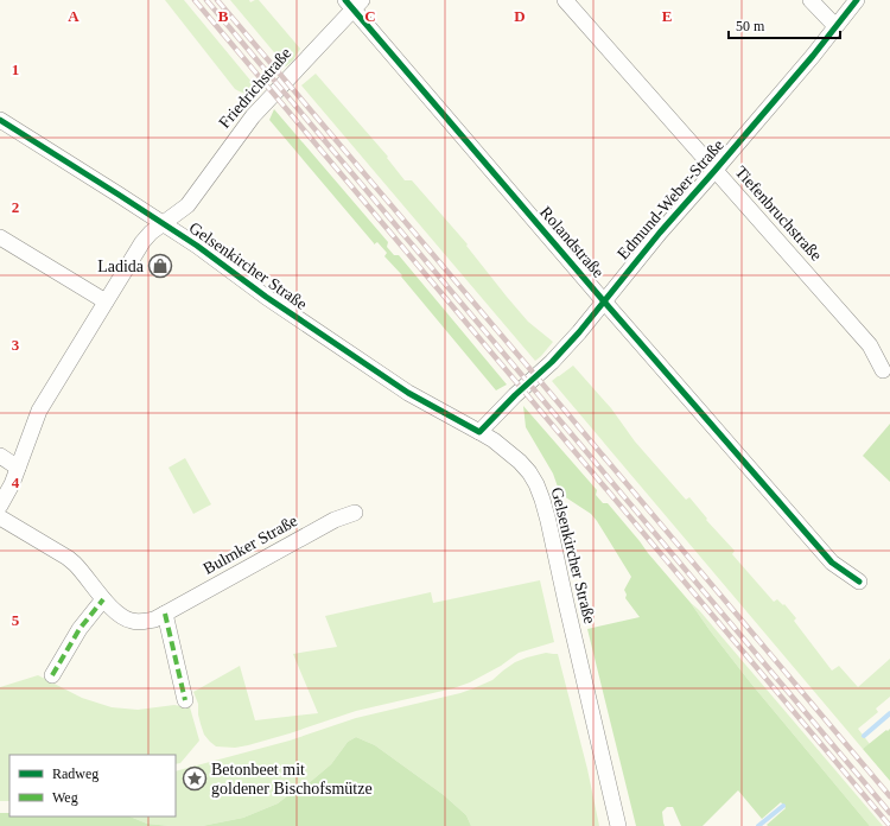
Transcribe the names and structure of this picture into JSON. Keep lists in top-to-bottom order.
{
  "streets": {
    "street": [
      "Friedrichstraße",
      "Edmund-Weber-Straße",
      "Tiefenbruchstraße",
      "Rolandstraße",
      "Gelsenkircher Straße",
      "Bulmker Straße"
    ]
  },
  "crossings": [
    ["Friedrichstraße", "Rolandstraße"],
    ["Friedrichstraße", "Gelsenkircher Straße"],
    ["Edmund-Weber-Straße", "Tiefenbruchstraße"],
    ["Edmund-Weber-Straße", "Rolandstraße"],
    ["Edmund-Weber-Straße", "Gelsenkircher Straße"]
  ],
  "places": {
    "shop": ["Ladida"],
    "place": ["Betonbeet mit goldener Bischofsmütze"]
  },
  "legend": ["Radweg", "Weg"],
  "scale_bar": "50 m",
  "grid": {
    "columns": [
      "A",
      "B",
      "C",
      "D",
      "E"
    ],
    "rows": [
      "1",
      "2",
      "3",
      "4",
      "5"
    ]
  }
}
